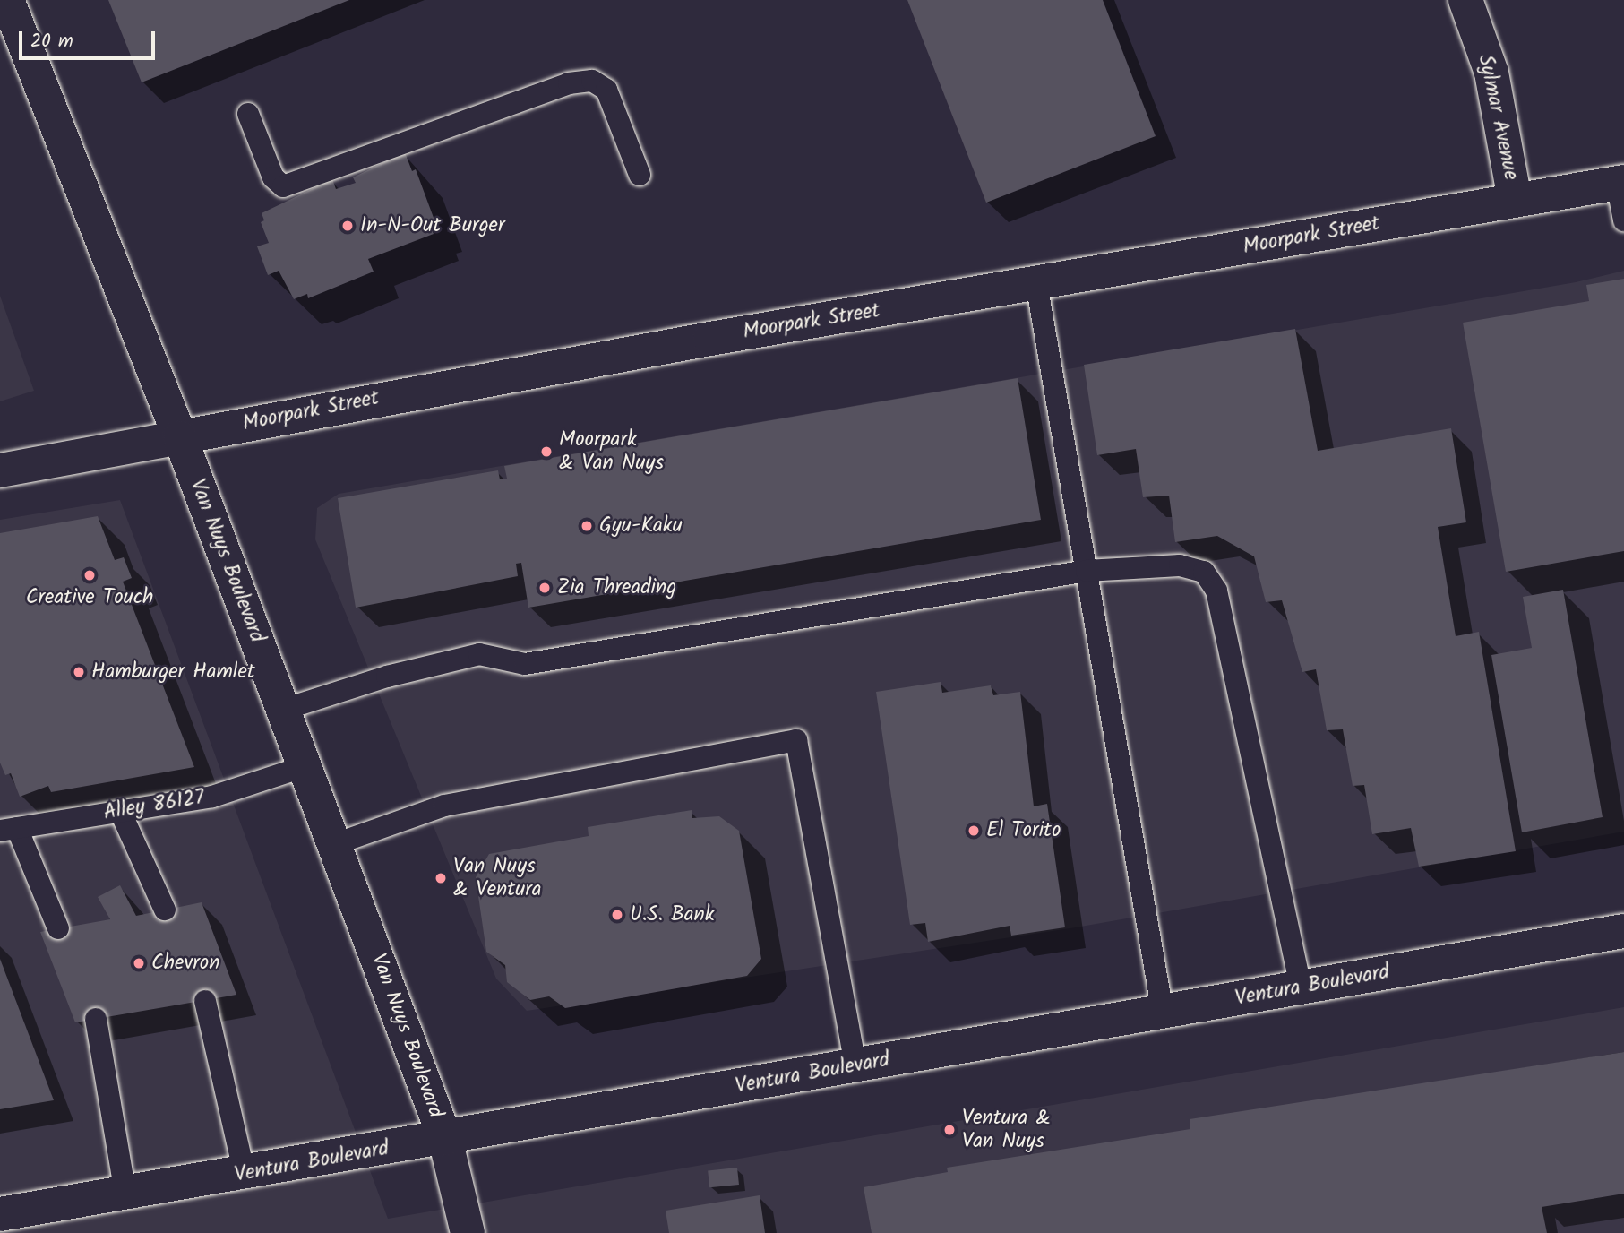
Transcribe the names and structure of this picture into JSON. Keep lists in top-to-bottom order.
{
  "streets": {
    "main road": [
      "Sylmar Avenue",
      "Moorpark Street",
      "Van Nuys Boulevard",
      "Ventura Boulevard"
    ],
    "lane": ["Alley 86127"]
  },
  "crossings": [
    ["Sylmar Avenue", "Moorpark Street"],
    ["Moorpark Street", "Van Nuys Boulevard"],
    ["Van Nuys Boulevard", "Alley 86127"],
    ["Van Nuys Boulevard", "Ventura Boulevard"]
  ],
  "places": [
    "In-N-Out Burger",
    "Moorpark & Van Nuys",
    "Gyu-Kaku",
    "Creative Touch",
    "Zia Threading",
    "Hamburger Hamlet",
    "El Torito",
    "Van Nuys & Ventura",
    "U.S. Bank",
    "Chevron",
    "Ventura & Van Nuys"
  ],
  "scale_bar": "20 m"
}
